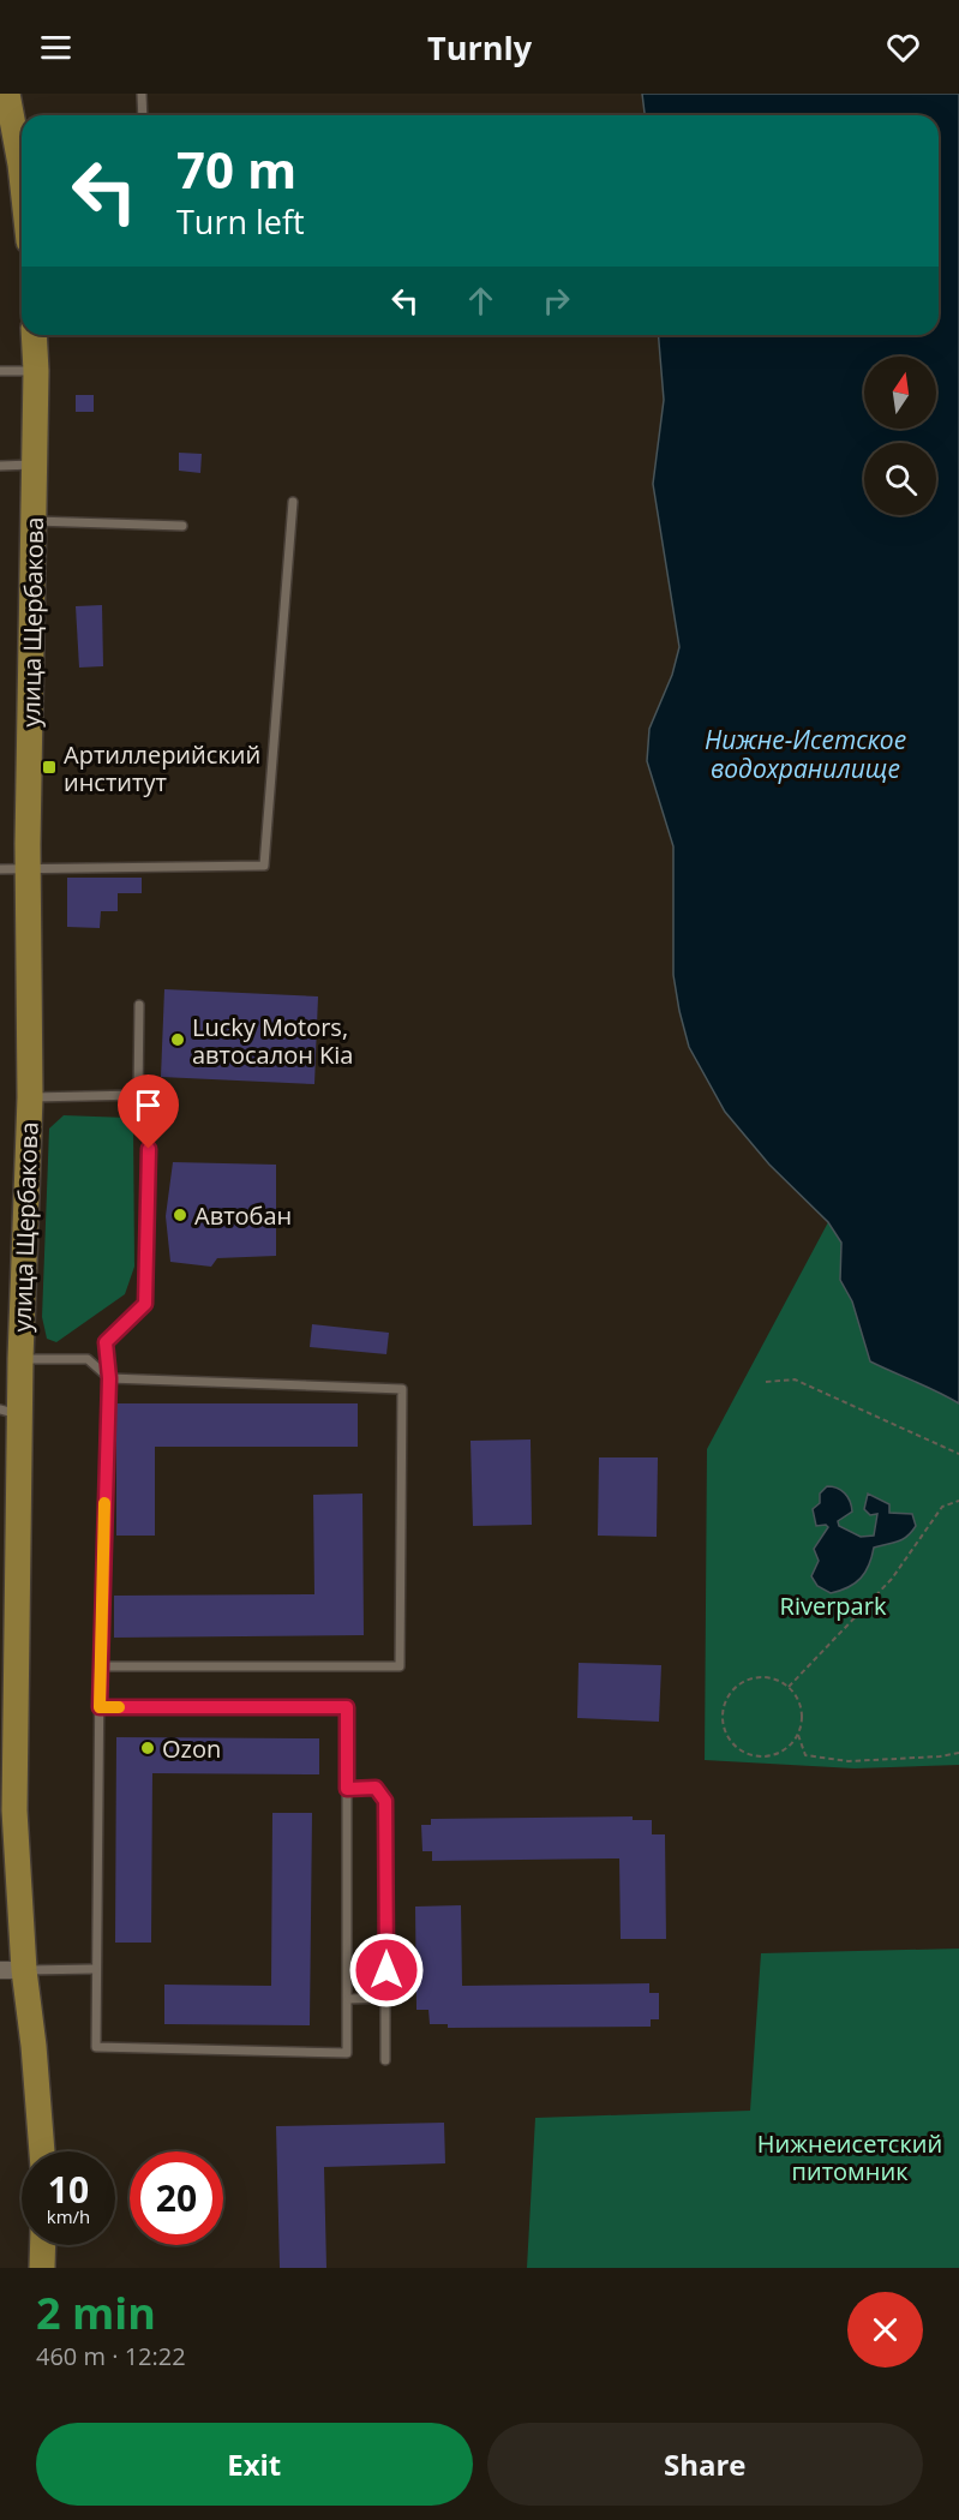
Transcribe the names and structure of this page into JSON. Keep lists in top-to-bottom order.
{
  "streets": {
    "main road": ["улица Щербакова"]
  },
  "water": ["Нижне-Исетское водохранилище"],
  "parks": ["Riverpark", "Нижнеисетский питомник"],
  "places": {
    "transit": ["Артиллерийский институт"],
    "other": ["Lucky Motors, автосалон Kia", "Автобан", "Ozon"]
  },
  "north": "top",
  "page": {
    "header": "Turnly",
    "turn": ["70 m", "Turn left"],
    "speed": "10 km/h",
    "limit": "20",
    "heading": ["2 min", "460 m · 12:22"],
    "buttons": ["Exit", "Share"]
  }
}
